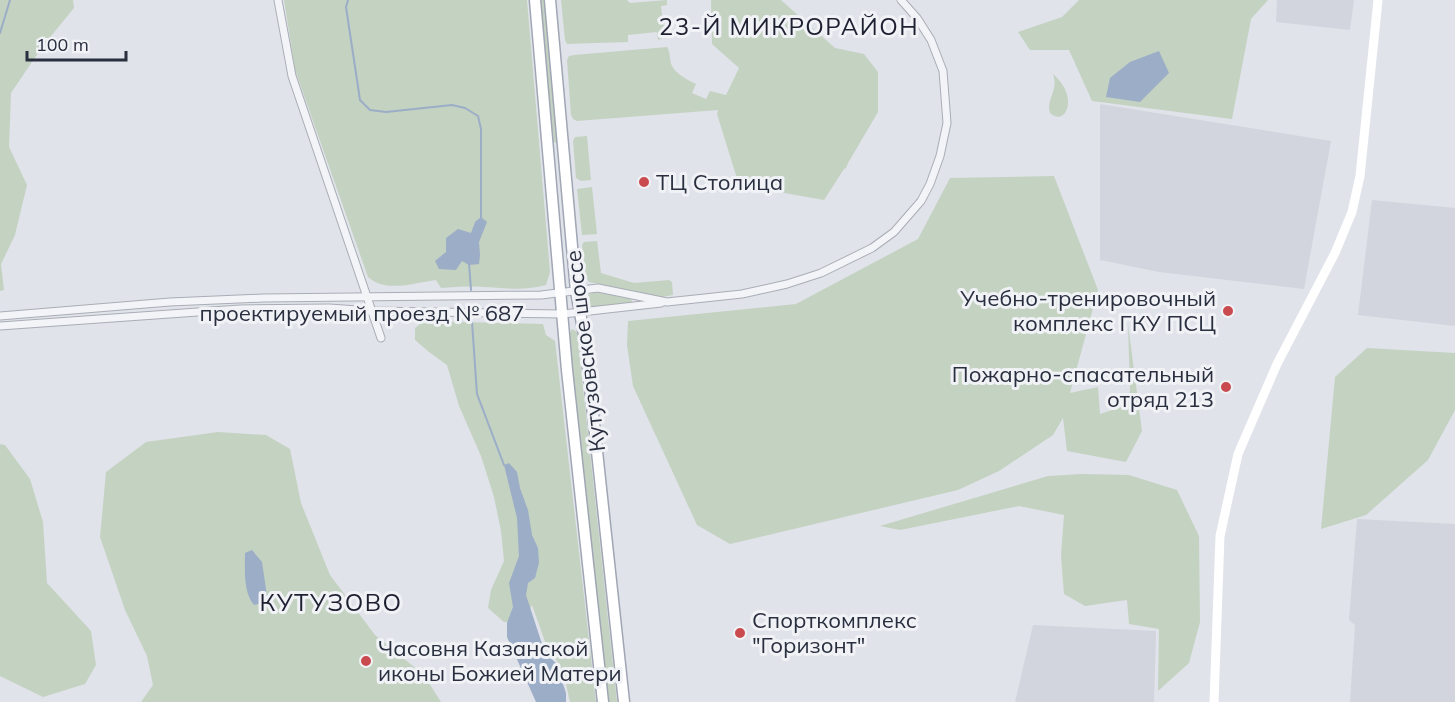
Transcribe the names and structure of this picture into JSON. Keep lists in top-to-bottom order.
{
  "streets": {
    "main road": ["Кутузовское шоссе"],
    "street": ["проектируемый проезд № 687"]
  },
  "crossings": [
    ["проектируемый проезд № 687", "Кутузовское шоссе"]
  ],
  "districts": ["23-Й МИКРОРАЙОН", "КУТУЗОВО"],
  "places": [
    "ТЦ Столица",
    "Учебно-тренировочный комплекс ГКУ ПСЦ",
    "Пожарно-спасательный отряд 213",
    "Спорткомплекс \"Горизонт\"",
    "Часовня Казанской иконы Божией Матери"
  ],
  "scale_bar": "100 m"
}
